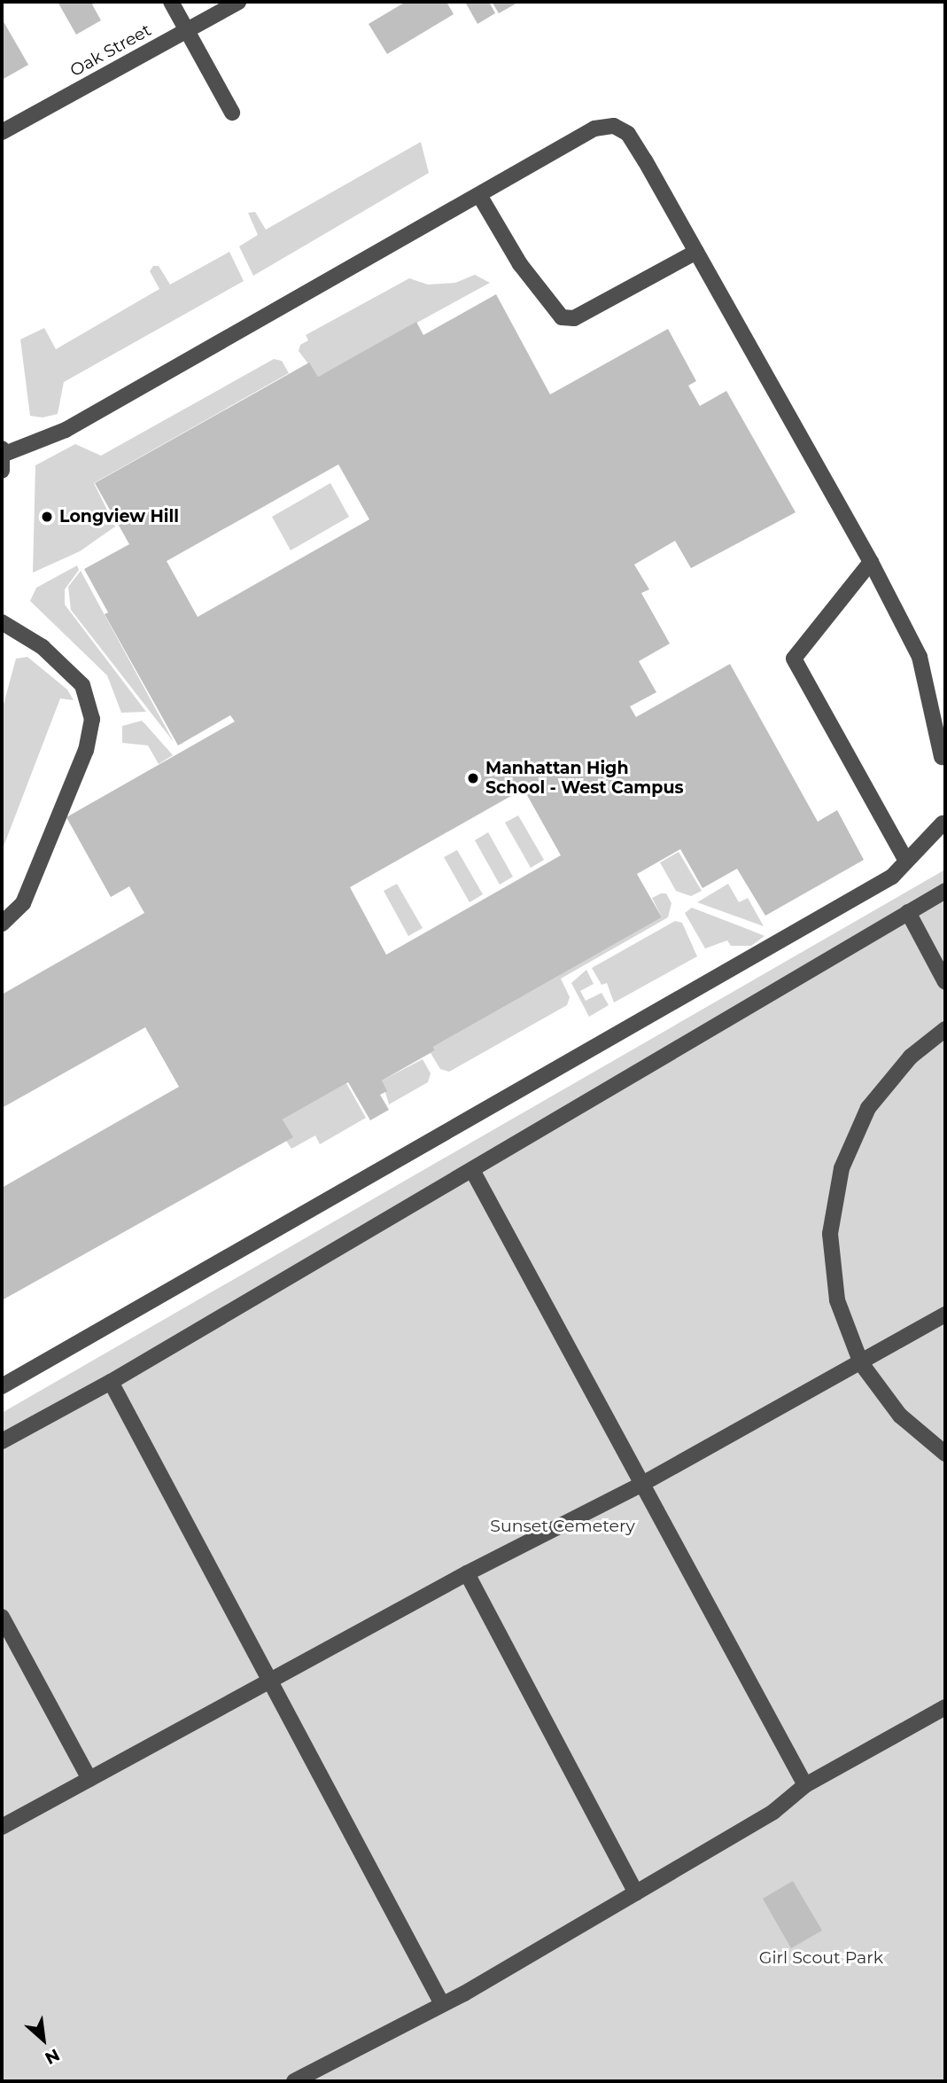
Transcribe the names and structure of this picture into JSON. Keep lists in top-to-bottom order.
{
  "streets": {
    "street": ["Oak Street"]
  },
  "parks": ["Sunset Cemetery", "Girl Scout Park"],
  "places": ["Longview Hill", "Manhattan High School - West Campus"],
  "north": "bottom right"
}
